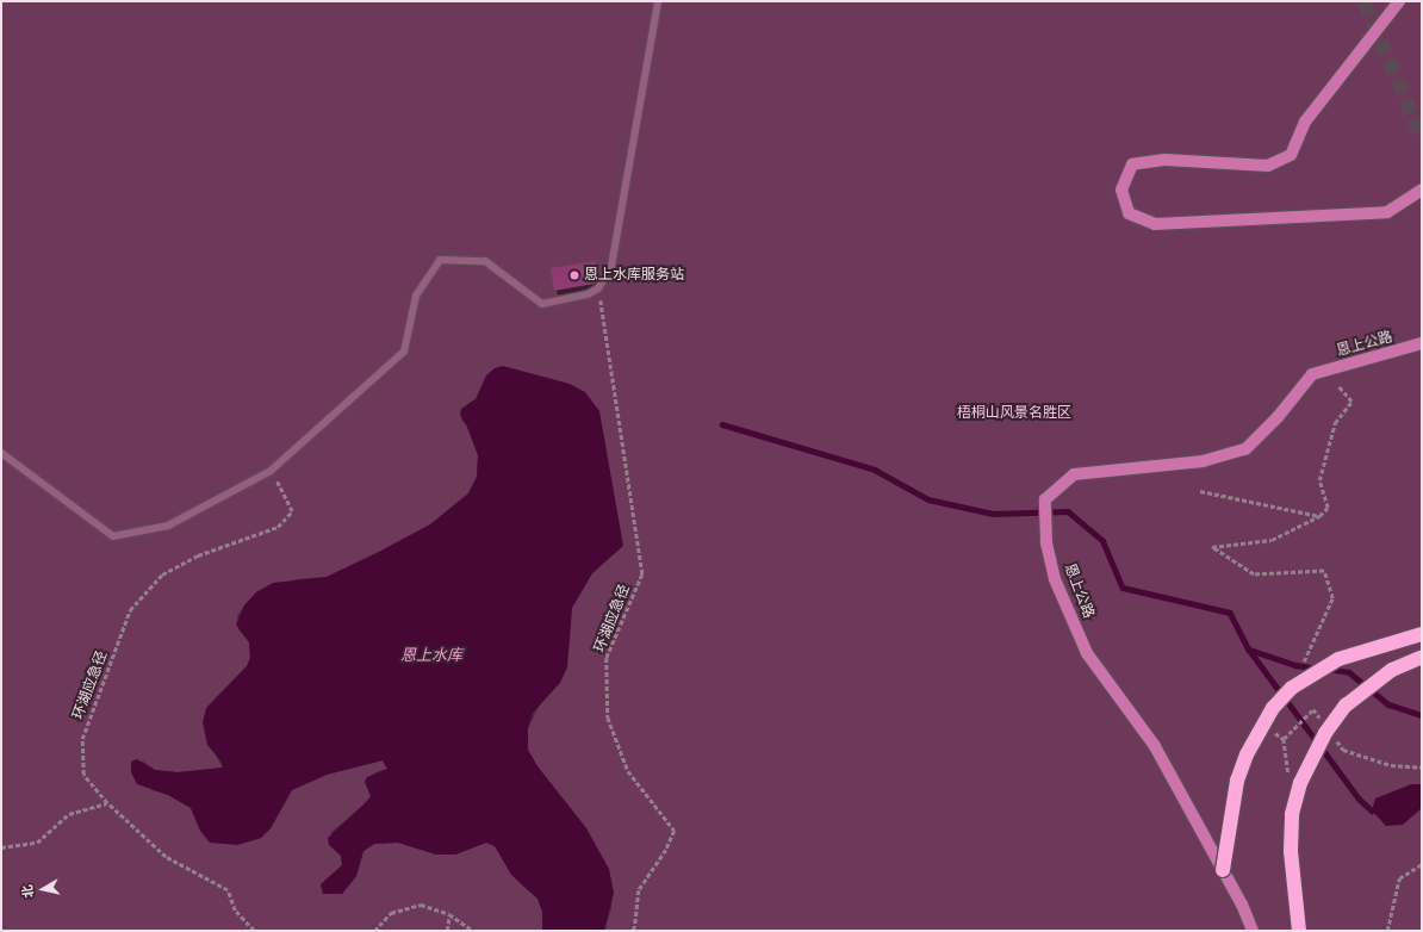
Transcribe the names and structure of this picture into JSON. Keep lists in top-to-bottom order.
{
  "streets": {
    "street": ["恩上公路"],
    "path": ["环湖应急径"]
  },
  "water": ["恩上水库"],
  "parks": ["梧桐山风景名胜区"],
  "places": ["恩上水库服务站"],
  "north": "left"
}
